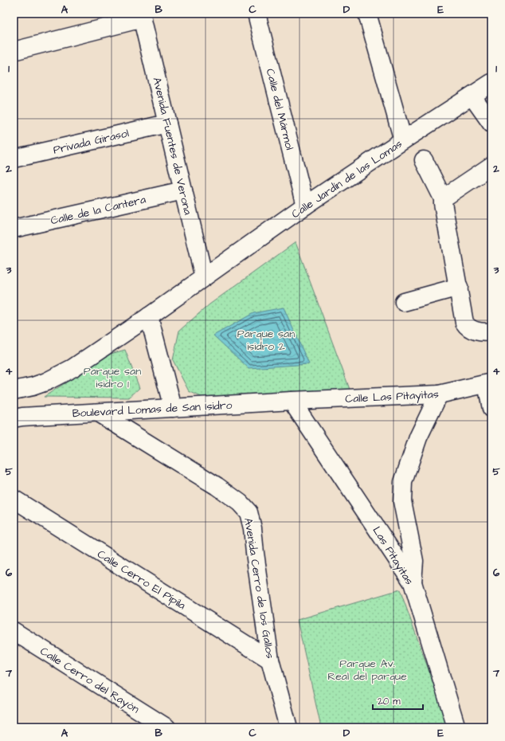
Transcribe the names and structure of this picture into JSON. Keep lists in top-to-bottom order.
{
  "streets": {
    "street": [
      "Calle del Mármol",
      "Privada Girasol",
      "Avenida Fuentes de Verona",
      "Calle Jardín de las Lomas",
      "Calle de la Cantera",
      "Calle Las Pitayitas",
      "Boulevard Lomas de San Isidro",
      "Las Pitayitas",
      "Calle Cerro El Pípila",
      "Avenida Cerro de los Gallos",
      "Calle Cerro del Rayón"
    ]
  },
  "crossings": [
    ["Calle del Mármol", "Calle Jardín de las Lomas"],
    ["Privada Girasol", "Avenida Fuentes de Verona"],
    ["Avenida Fuentes de Verona", "Calle Jardín de las Lomas"],
    ["Avenida Fuentes de Verona", "Calle de la Cantera"],
    ["Calle Las Pitayitas", "Boulevard Lomas de San Isidro"],
    ["Calle Las Pitayitas", "Las Pitayitas"],
    ["Boulevard Lomas de San Isidro", "Las Pitayitas"],
    ["Boulevard Lomas de San Isidro", "Avenida Cerro de los Gallos"],
    ["Calle Cerro El Pípila", "Avenida Cerro de los Gallos"]
  ],
  "parks": ["Parque san isidro 2", "Parque san isidro 1", "Parque Av. Real del parque"],
  "scale_bar": "20 m",
  "grid": {
    "columns": [
      "A",
      "B",
      "C",
      "D",
      "E"
    ],
    "rows": [
      "1",
      "2",
      "3",
      "4",
      "5",
      "6",
      "7"
    ]
  }
}
